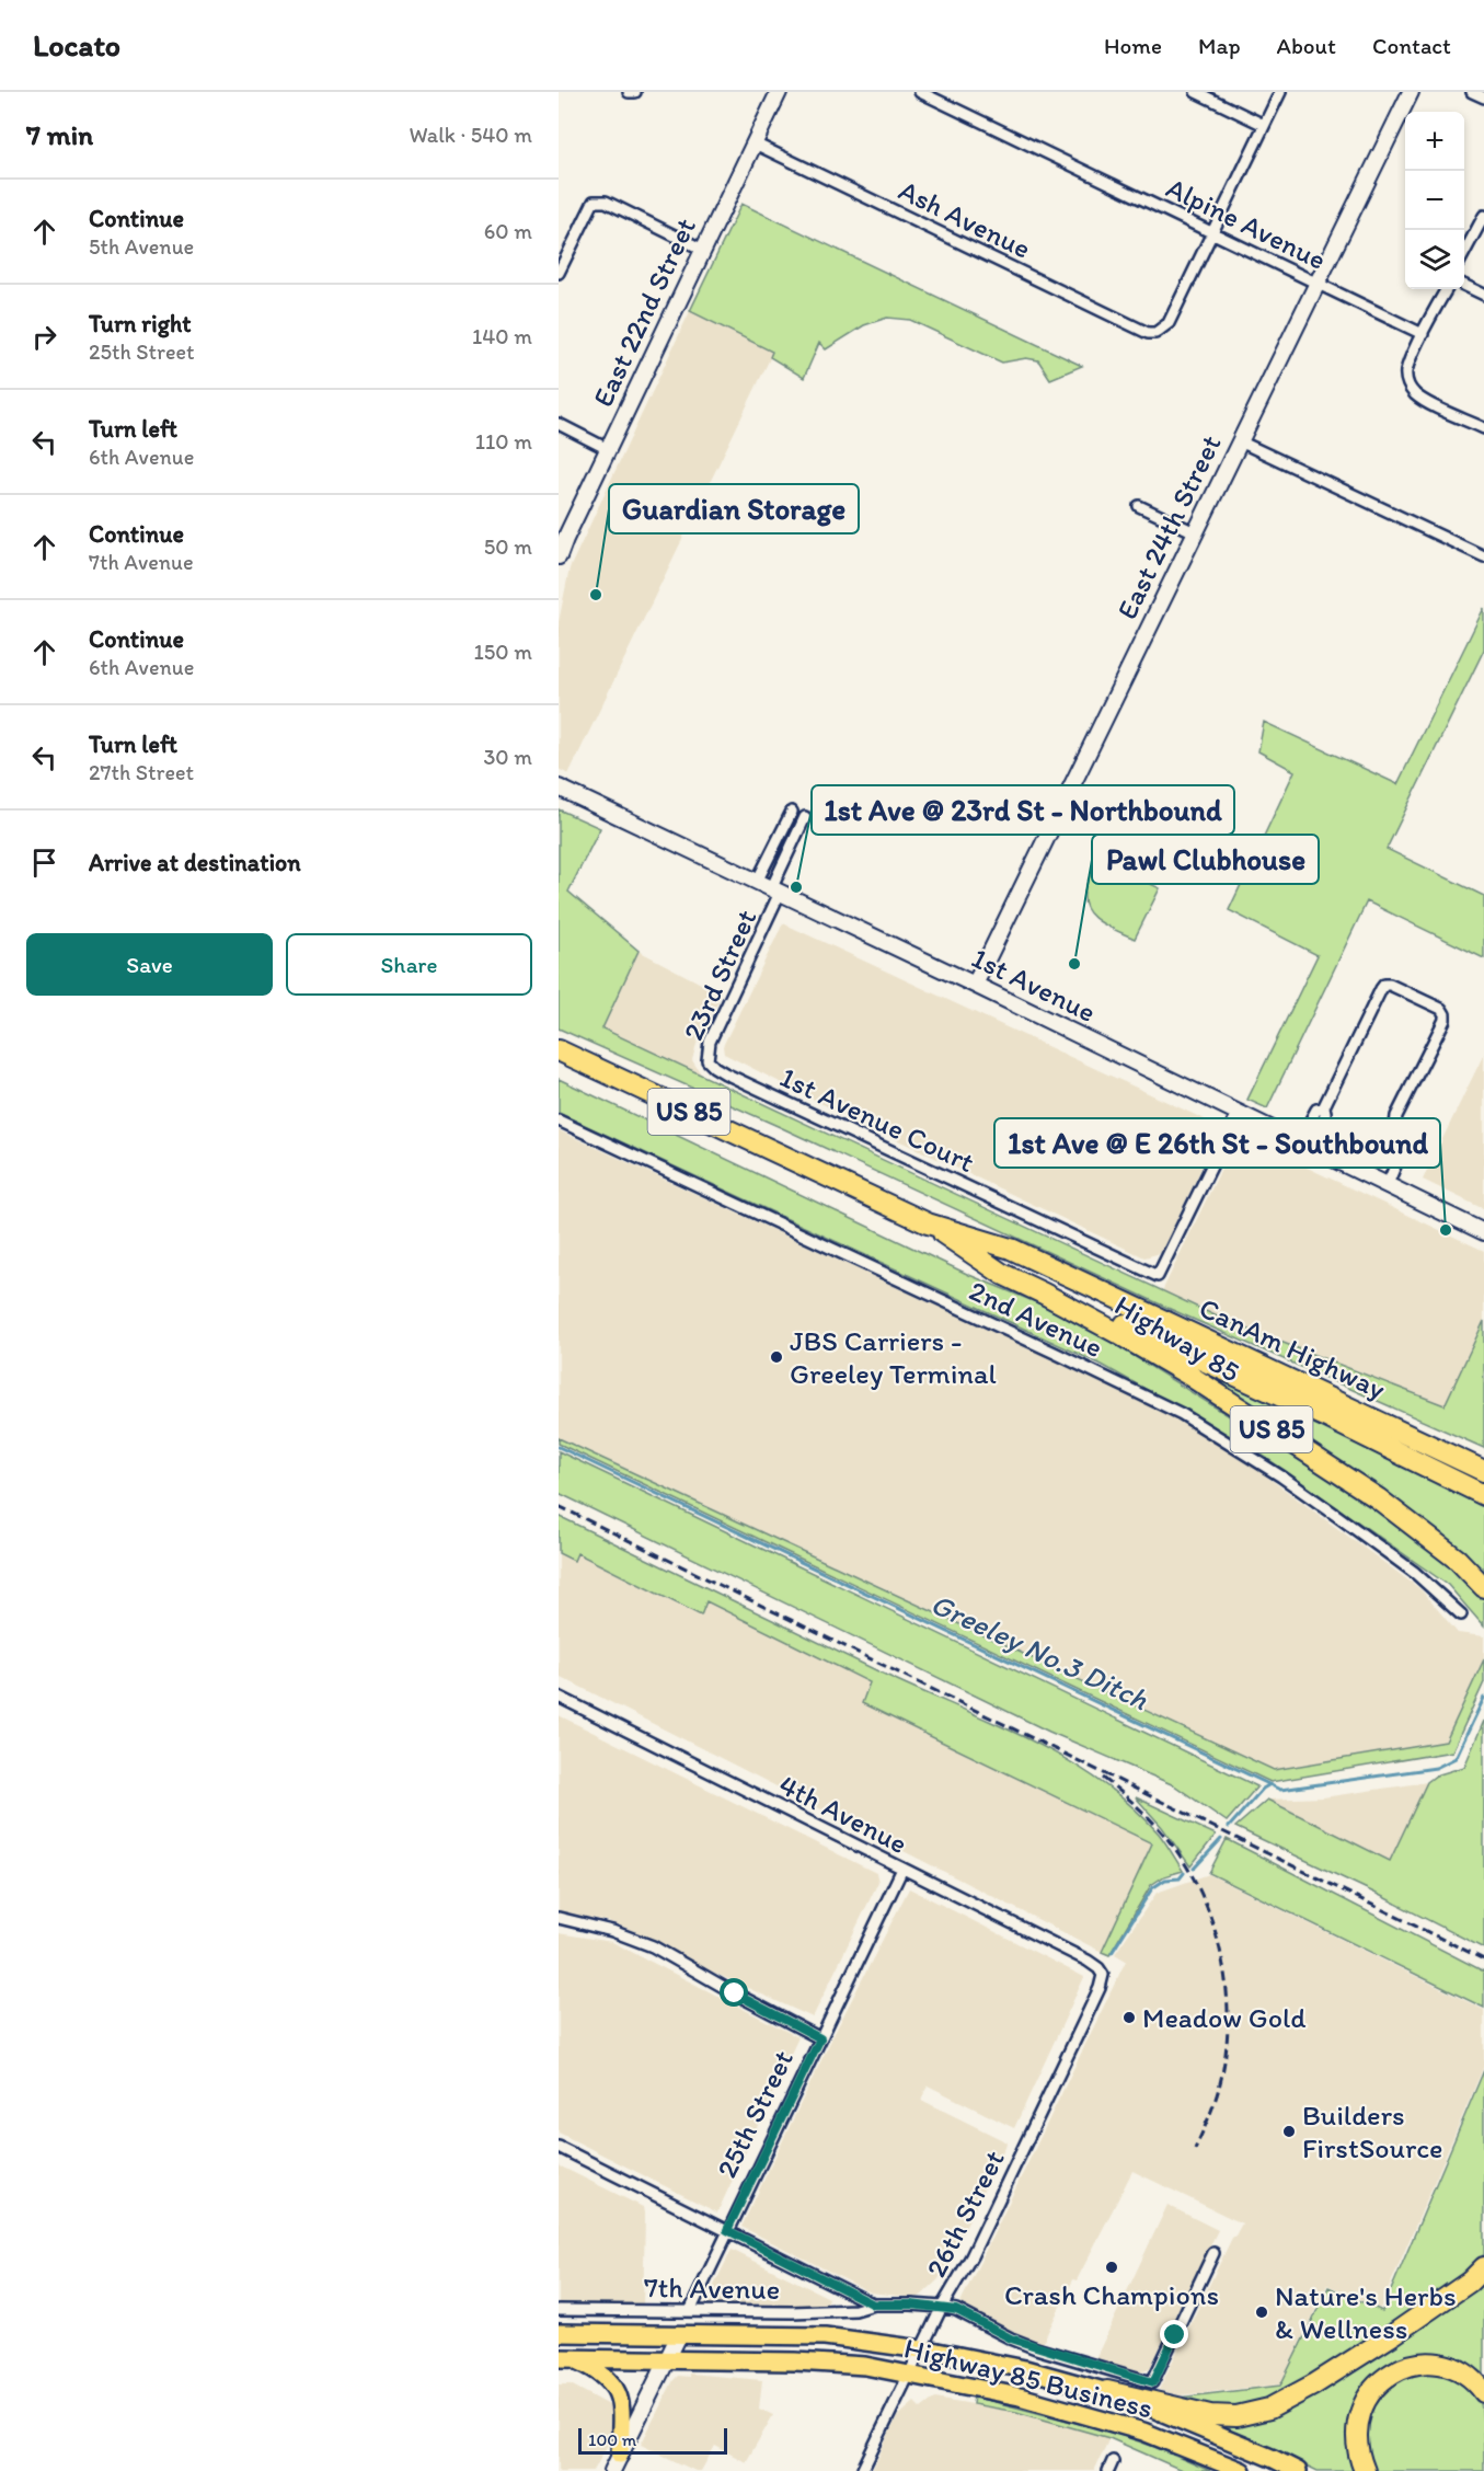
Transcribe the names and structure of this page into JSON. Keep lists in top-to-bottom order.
{
  "streets": {
    "highway": ["US 85", "Highway 85", "CanAm Highway"],
    "main road": ["Highway 85 Business"],
    "street": [
      "Ash Avenue",
      "Alpine Avenue",
      "East 22nd Street",
      "East 24th Street",
      "23rd Street",
      "1st Avenue",
      "1st Avenue Court",
      "2nd Avenue",
      "4th Avenue",
      "25th Street",
      "26th Street",
      "7th Avenue"
    ]
  },
  "crossings": [
    ["Ash Avenue", "Alpine Avenue"],
    ["Ash Avenue", "East 22nd Street"],
    ["Alpine Avenue", "East 24th Street"],
    ["East 24th Street", "1st Avenue"],
    ["23rd Street", "1st Avenue"],
    ["23rd Street", "1st Avenue Court"],
    ["1st Avenue", "1st Avenue Court"],
    ["US 85", "CanAm Highway"],
    ["Highway 85", "CanAm Highway"],
    ["4th Avenue", "25th Street"],
    ["4th Avenue", "26th Street"],
    ["25th Street", "7th Avenue"],
    ["26th Street", "7th Avenue"],
    ["26th Street", "Highway 85 Business"]
  ],
  "water": ["Greeley No.3 Ditch"],
  "places": [
    "Guardian Storage",
    "1st Ave @ 23rd St - Northbound",
    "Pawl Clubhouse",
    "1st Ave @ E 26th St - Southbound",
    "JBS Carriers - Greeley Terminal",
    "Meadow Gold",
    "Builders FirstSource",
    "Crash Champions",
    "Nature's Herbs & Wellness"
  ],
  "scale_bar": "100 m",
  "page": {
    "header": "Locato",
    "nav": [
      "Home",
      "Map",
      "About",
      "Contact"
    ],
    "heading": ["7 min", "Walk · 540 m"],
    "map_buttons": ["+", "−"],
    "list": [
      ["Continue", "5th Avenue", "60 m"],
      ["Turn right", "25th Street", "140 m"],
      ["Turn left", "6th Avenue", "110 m"],
      ["Continue", "7th Avenue", "50 m"],
      ["Continue", "6th Avenue", "150 m"],
      ["Turn left", "27th Street", "30 m"],
      "Arrive at destination"
    ],
    "buttons": ["Save", "Share"],
    "scale": "100 m"
  }
}
